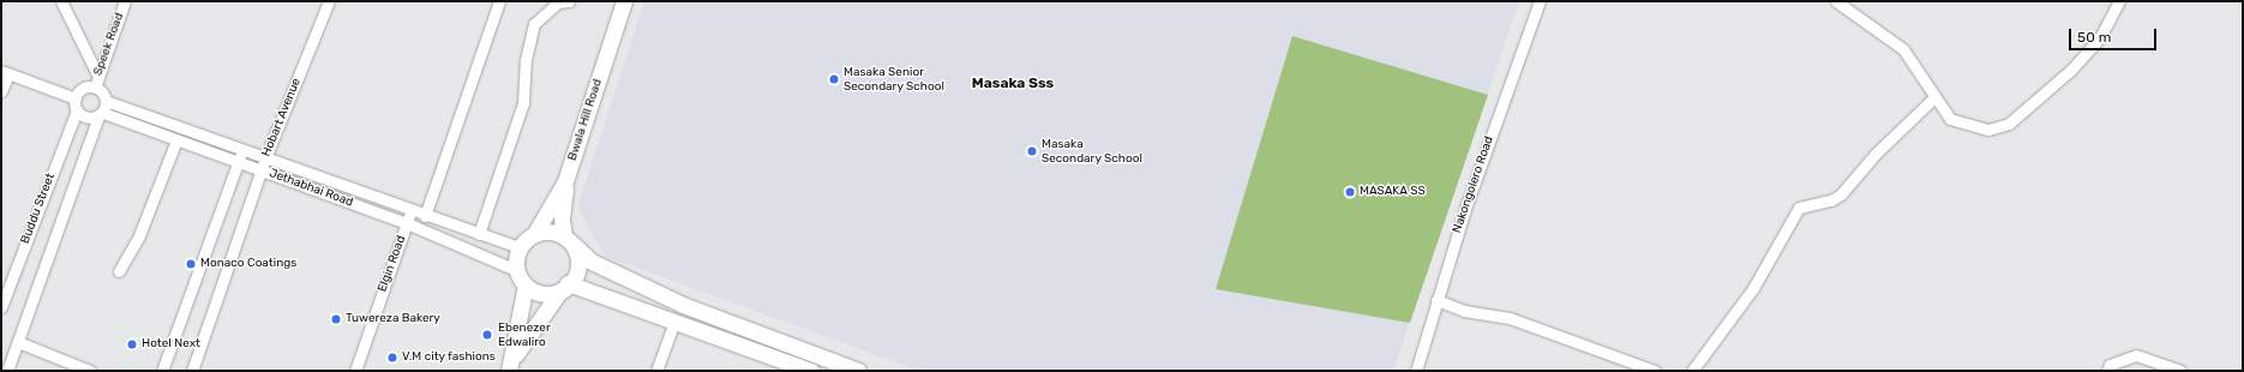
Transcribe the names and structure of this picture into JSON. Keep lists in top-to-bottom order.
{
  "streets": {
    "street": [
      "Speek Road",
      "Hobart Avenue",
      "Bwala Hill Road",
      "Nakongolero Road",
      "Jethabhai Road",
      "Buddu Street",
      "Elgin Road"
    ]
  },
  "crossings": [
    ["Speek Road", "Jethabhai Road"],
    ["Speek Road", "Buddu Street"],
    ["Hobart Avenue", "Jethabhai Road"],
    ["Bwala Hill Road", "Jethabhai Road"],
    ["Jethabhai Road", "Buddu Street"],
    ["Jethabhai Road", "Elgin Road"]
  ],
  "districts": ["Masaka Sss"],
  "places": [
    "Masaka Senior Secondary School",
    "Masaka Secondary School",
    "MASAKA SS",
    "Monaco Coatings",
    "Tuwereza Bakery",
    "Ebenezer Edwaliro",
    "Hotel Next",
    "V.M city fashions"
  ],
  "scale_bar": "50 m"
}
